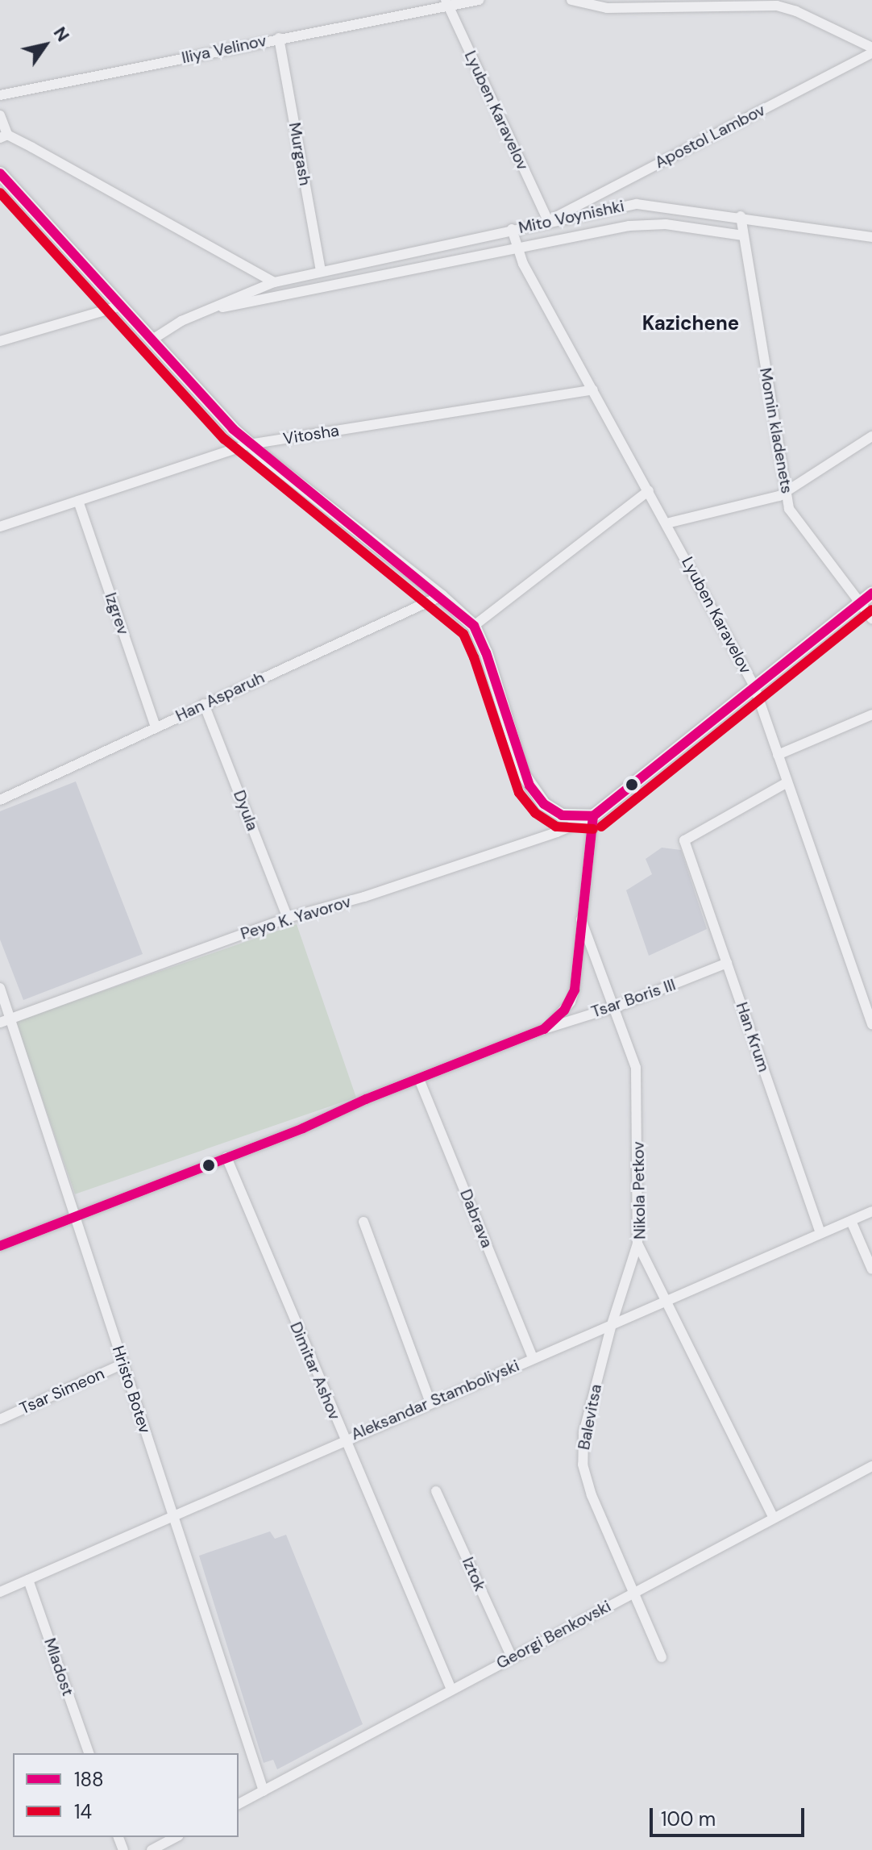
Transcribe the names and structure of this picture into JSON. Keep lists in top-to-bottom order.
{
  "streets": {
    "street": [
      "Iliya Velinov",
      "Lyuben Karavelov",
      "Apostol Lambov",
      "Murgash",
      "Mito Voynishki",
      "Momin kladenets",
      "Vitosha",
      "Izgrev",
      "Han Asparuh",
      "Dyula",
      "Peyo K. Yavorov",
      "Tsar Boris III",
      "Han Krum",
      "Nikola Petkov",
      "Dabrava",
      "Dimitar Ashov",
      "Hristo Botev",
      "Tsar Simeon",
      "Aleksandar Stamboliyski",
      "Balevitsa",
      "Iztok",
      "Georgi Benkovski",
      "Mladost"
    ]
  },
  "crossings": [
    ["Iliya Velinov", "Lyuben Karavelov"],
    ["Iliya Velinov", "Murgash"],
    ["Lyuben Karavelov", "Apostol Lambov"],
    ["Lyuben Karavelov", "Mito Voynishki"],
    ["Lyuben Karavelov", "Vitosha"],
    ["Lyuben Karavelov", "Han Krum"],
    ["Apostol Lambov", "Mito Voynishki"],
    ["Murgash", "Mito Voynishki"],
    ["Mito Voynishki", "Momin kladenets"],
    ["Vitosha", "Izgrev"],
    ["Izgrev", "Han Asparuh"],
    ["Han Asparuh", "Dyula"],
    ["Dyula", "Peyo K. Yavorov"],
    ["Peyo K. Yavorov", "Hristo Botev"],
    ["Tsar Boris III", "Han Krum"],
    ["Tsar Boris III", "Nikola Petkov"],
    ["Tsar Boris III", "Dabrava"],
    ["Tsar Boris III", "Dimitar Ashov"],
    ["Tsar Boris III", "Hristo Botev"],
    ["Han Krum", "Aleksandar Stamboliyski"],
    ["Nikola Petkov", "Aleksandar Stamboliyski"],
    ["Nikola Petkov", "Balevitsa"],
    ["Nikola Petkov", "Georgi Benkovski"],
    ["Dabrava", "Aleksandar Stamboliyski"],
    ["Dimitar Ashov", "Aleksandar Stamboliyski"],
    ["Dimitar Ashov", "Georgi Benkovski"],
    ["Hristo Botev", "Tsar Simeon"],
    ["Hristo Botev", "Aleksandar Stamboliyski"],
    ["Hristo Botev", "Georgi Benkovski"],
    ["Aleksandar Stamboliyski", "Balevitsa"],
    ["Aleksandar Stamboliyski", "Mladost"],
    ["Balevitsa", "Georgi Benkovski"],
    ["Iztok", "Georgi Benkovski"]
  ],
  "districts": ["Kazichene"],
  "lines": ["transit line 188", "transit line 14"],
  "legend": ["188", "14"],
  "scale_bar": "100 m",
  "north": "top right"
}
